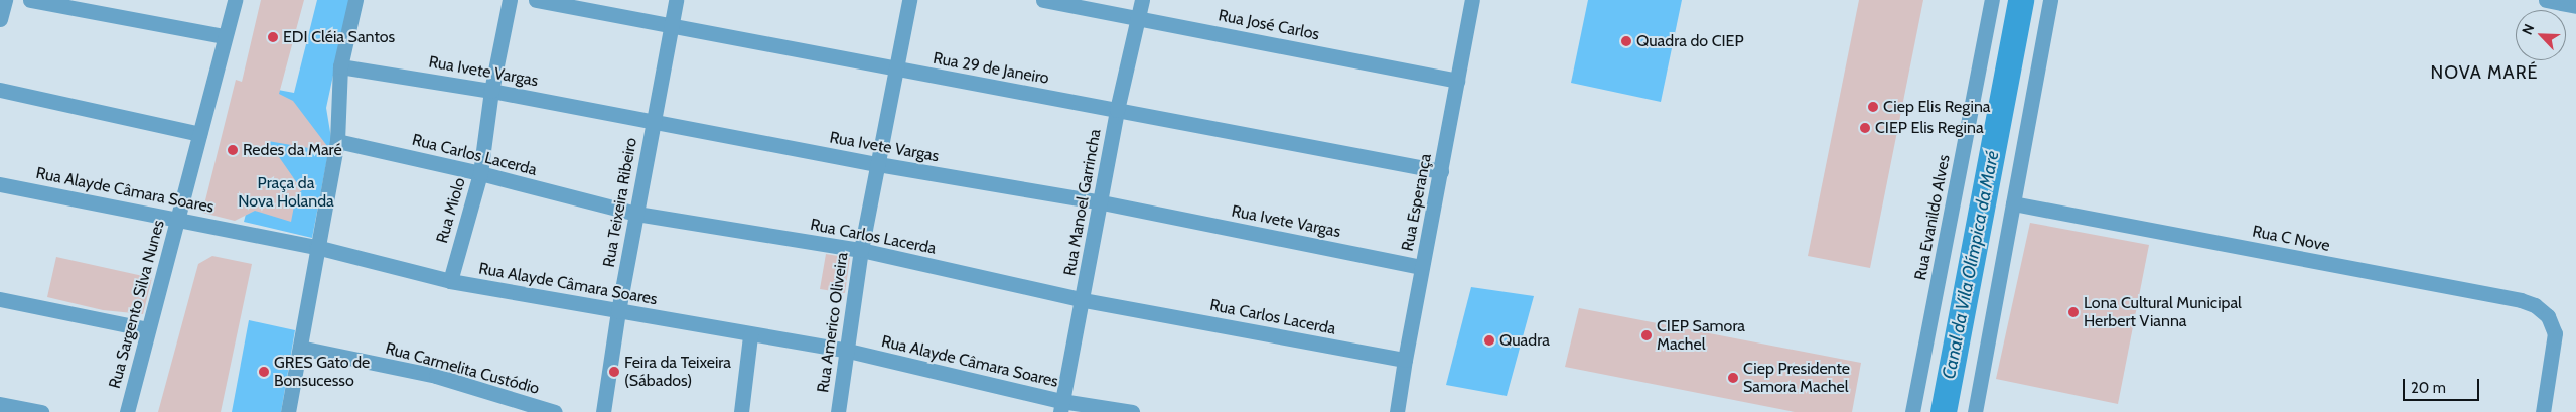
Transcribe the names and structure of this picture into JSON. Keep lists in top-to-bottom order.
{
  "streets": {
    "street": [
      "Rua José Carlos",
      "Rua 29 de Janeiro",
      "Rua Ivete Vargas",
      "Rua Carlos Lacerda",
      "Rua Alayde Câmara Soares",
      "Rua Teixeira Ribeiro",
      "Rua Manoel Garrincha",
      "Rua Esperança",
      "Rua Miolo",
      "Rua Evanildo Alves",
      "Rua C Nove",
      "Rua Sargento Silva Nunes",
      "Rua Americo Oliveira",
      "Rua Carmelita Custódio"
    ]
  },
  "crossings": [
    ["Rua José Carlos", "Rua Manoel Garrincha"],
    ["Rua José Carlos", "Rua Esperança"],
    ["Rua 29 de Janeiro", "Rua Teixeira Ribeiro"],
    ["Rua 29 de Janeiro", "Rua Manoel Garrincha"],
    ["Rua 29 de Janeiro", "Rua Esperança"],
    ["Rua 29 de Janeiro", "Rua Americo Oliveira"],
    ["Rua Ivete Vargas", "Rua Teixeira Ribeiro"],
    ["Rua Ivete Vargas", "Rua Manoel Garrincha"],
    ["Rua Ivete Vargas", "Rua Esperança"],
    ["Rua Ivete Vargas", "Rua Miolo"],
    ["Rua Ivete Vargas", "Rua Americo Oliveira"],
    ["Rua Carlos Lacerda", "Rua Teixeira Ribeiro"],
    ["Rua Carlos Lacerda", "Rua Manoel Garrincha"],
    ["Rua Carlos Lacerda", "Rua Esperança"],
    ["Rua Carlos Lacerda", "Rua Miolo"],
    ["Rua Carlos Lacerda", "Rua Americo Oliveira"],
    ["Rua Alayde Câmara Soares", "Rua Teixeira Ribeiro"],
    ["Rua Alayde Câmara Soares", "Rua Manoel Garrincha"],
    ["Rua Alayde Câmara Soares", "Rua Miolo"],
    ["Rua Alayde Câmara Soares", "Rua Sargento Silva Nunes"],
    ["Rua Alayde Câmara Soares", "Rua Americo Oliveira"]
  ],
  "districts": ["NOVA MARÉ"],
  "water": ["Canal da Vila Olímpica da Maré"],
  "parks": ["Praça da Nova Holanda"],
  "places": [
    "EDI Cléia Santos",
    "Quadra do CIEP",
    "Ciep Elis Regina",
    "CIEP Elis Regina",
    "Redes da Maré",
    "Lona Cultural Municipal Herbert Vianna",
    "CIEP Samora Machel",
    "Quadra",
    "GRES Gato de Bonsucesso",
    "Feira da Teixeira (Sábados)",
    "Ciep Presidente Samora Machel"
  ],
  "scale_bar": "20 m",
  "north": "top left"
}
